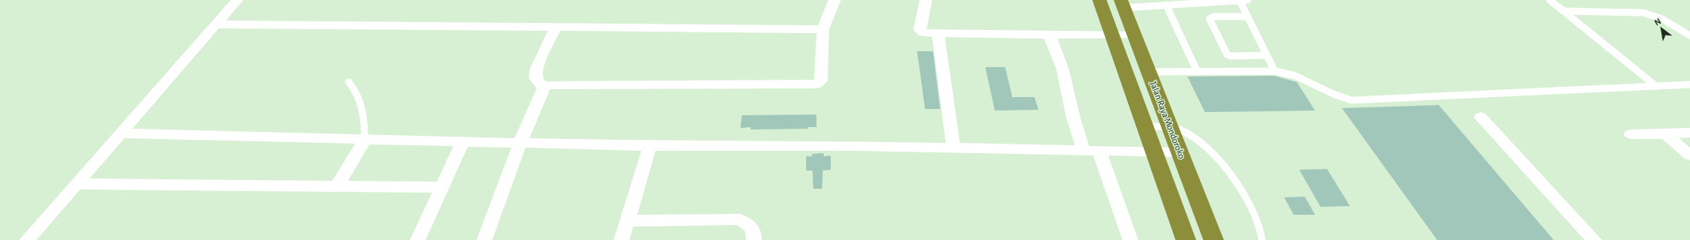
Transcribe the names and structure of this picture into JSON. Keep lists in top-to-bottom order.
{
  "streets": {
    "highway": ["Jalan Raya Mondoroko"]
  },
  "north": "top left"
}
